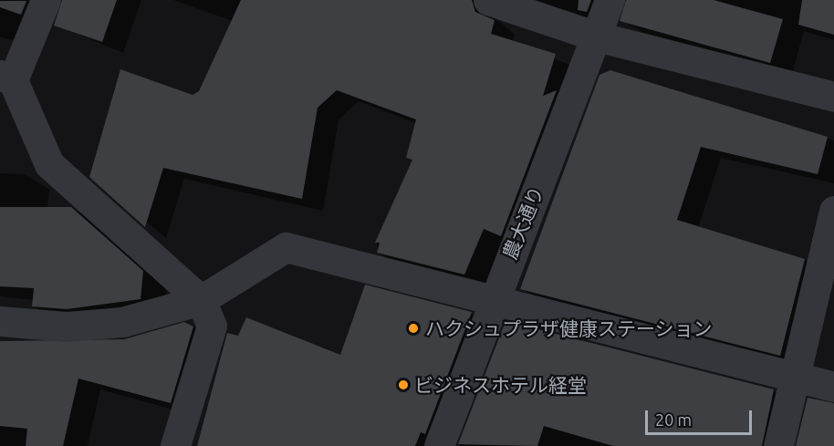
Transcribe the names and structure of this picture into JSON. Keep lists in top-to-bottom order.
{
  "streets": {
    "street": ["農大通り"]
  },
  "places": ["ハクシュプラザ健康ステーション", "ビジネスホテル経堂"],
  "scale_bar": "20 m"
}
